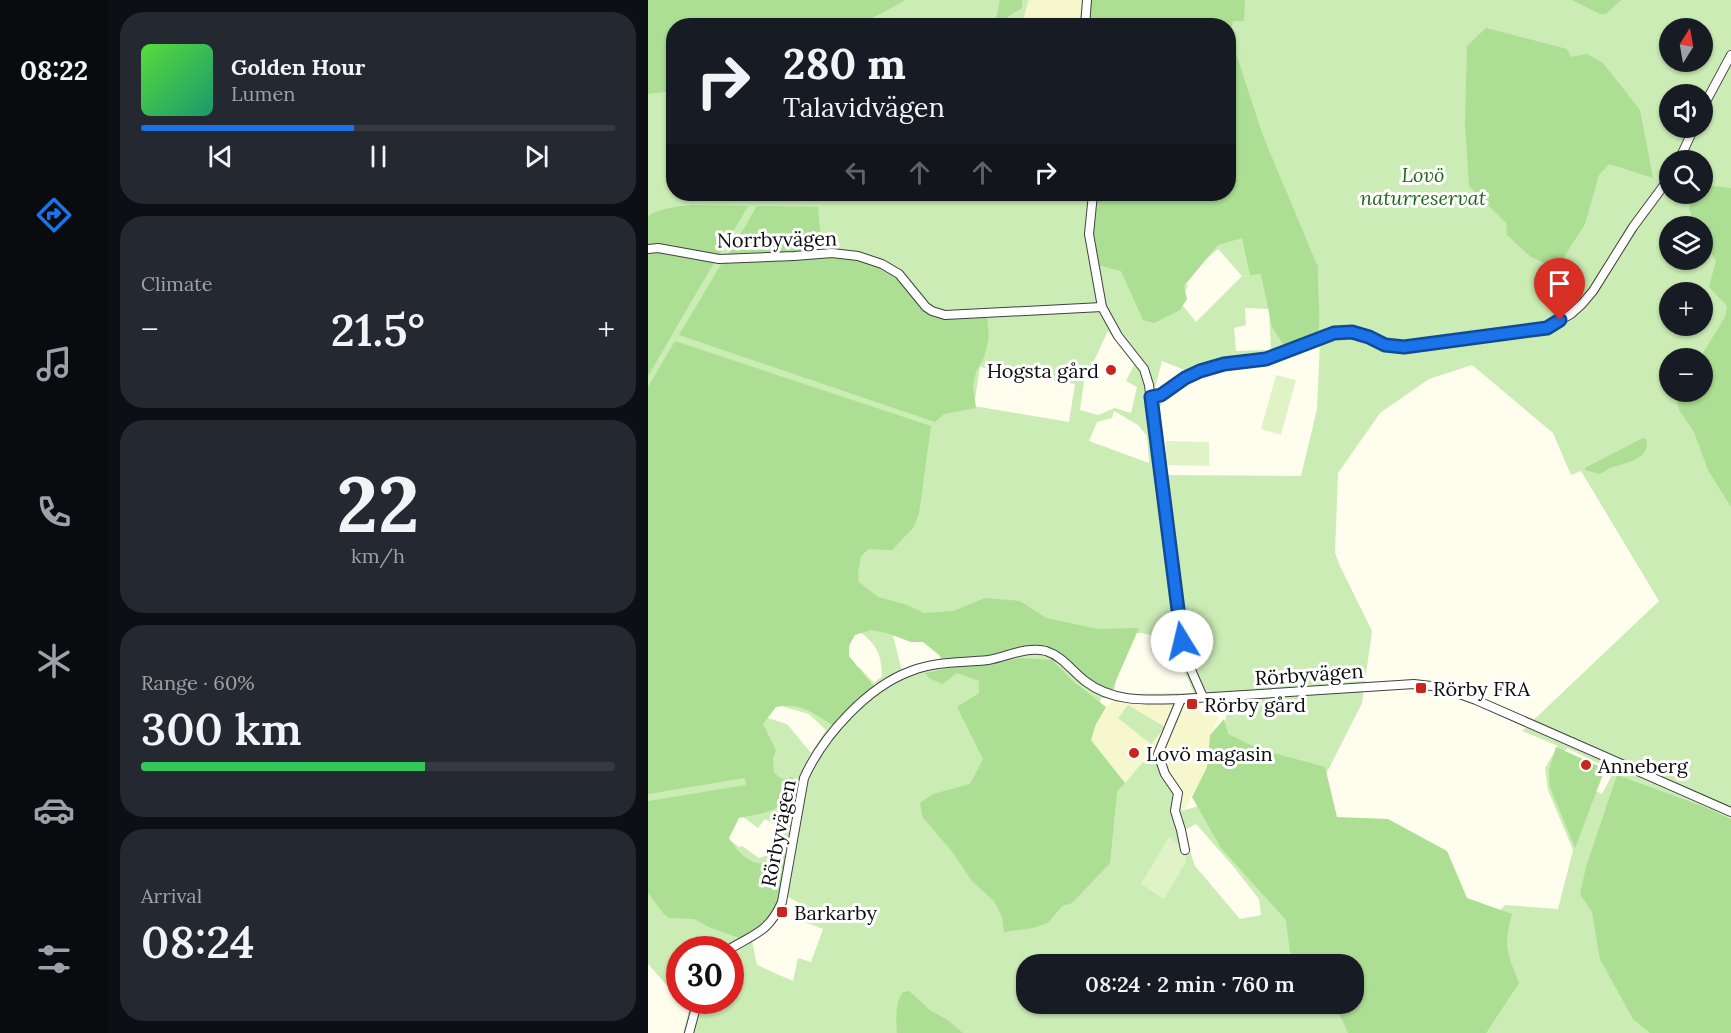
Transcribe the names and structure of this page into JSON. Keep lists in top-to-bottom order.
{
  "streets": {
    "street": ["Norrbyvägen", "Rörbyvägen"]
  },
  "parks": ["Lovö naturreservat"],
  "places": {
    "other": ["Hogsta gård", "Lovö magasin", "Anneberg"],
    "transit": ["Rörby FRA", "Rörby gård", "Barkarby"]
  },
  "north": "top",
  "page": {
    "tabs": "08:22",
    "map_buttons": ["+", "−"],
    "turn": ["280 m", "Talavidvägen"],
    "song": ["Golden Hour", "Lumen"],
    "tile": [
      "Climate",
      ["22", "km/h"],
      ["Range · 60%", "300 km"],
      ["Arrival", "08:24"]
    ],
    "heat": ["−", "21.5°", "+"],
    "limit": "30",
    "trip": "08:24 · 2 min · 760 m"
  }
}
